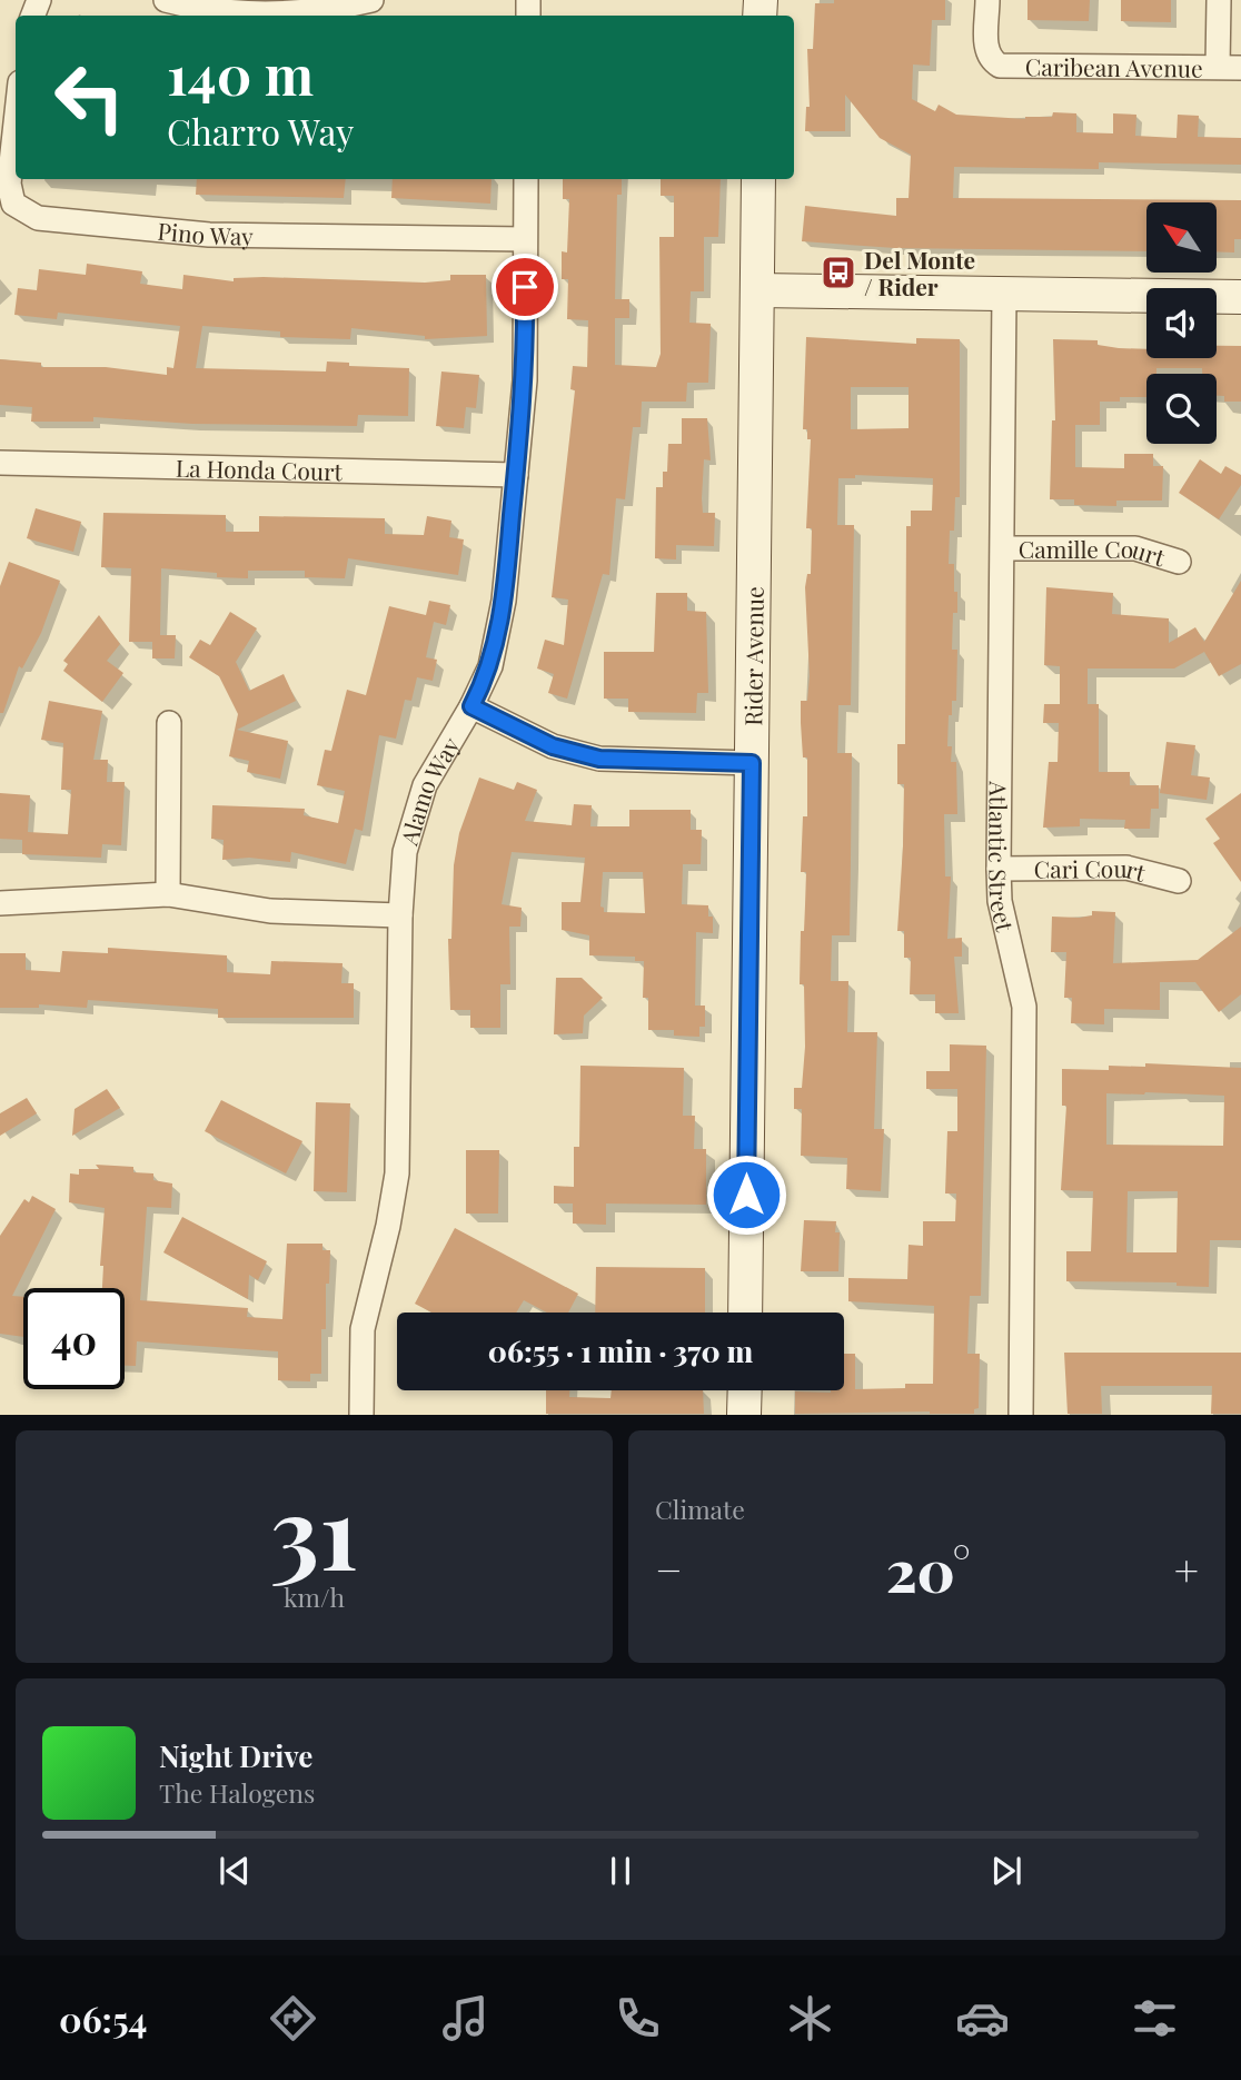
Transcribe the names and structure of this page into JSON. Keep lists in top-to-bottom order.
{
  "streets": {
    "street": [
      "Caribean Avenue",
      "Pino Way",
      "La Honda Court",
      "Camille Court",
      "Rider Avenue",
      "Alamo Way",
      "Atlantic Street",
      "Cari Court"
    ]
  },
  "crossings": [
    ["Pino Way", "Alamo Way"],
    ["La Honda Court", "Alamo Way"],
    ["Camille Court", "Atlantic Street"],
    ["Atlantic Street", "Cari Court"]
  ],
  "places": {
    "bus stop": ["Del Monte / Rider"]
  },
  "north": "top left",
  "page": {
    "turn": ["140 m", "Charro Way"],
    "limit": "40",
    "trip": "06:55 · 1 min · 370 m",
    "tile": [
      ["31", "km/h"],
      "Climate"
    ],
    "heat": ["−", "20°", "+"],
    "song": ["Night Drive", "The Halogens"],
    "tabs": "06:54"
  }
}
